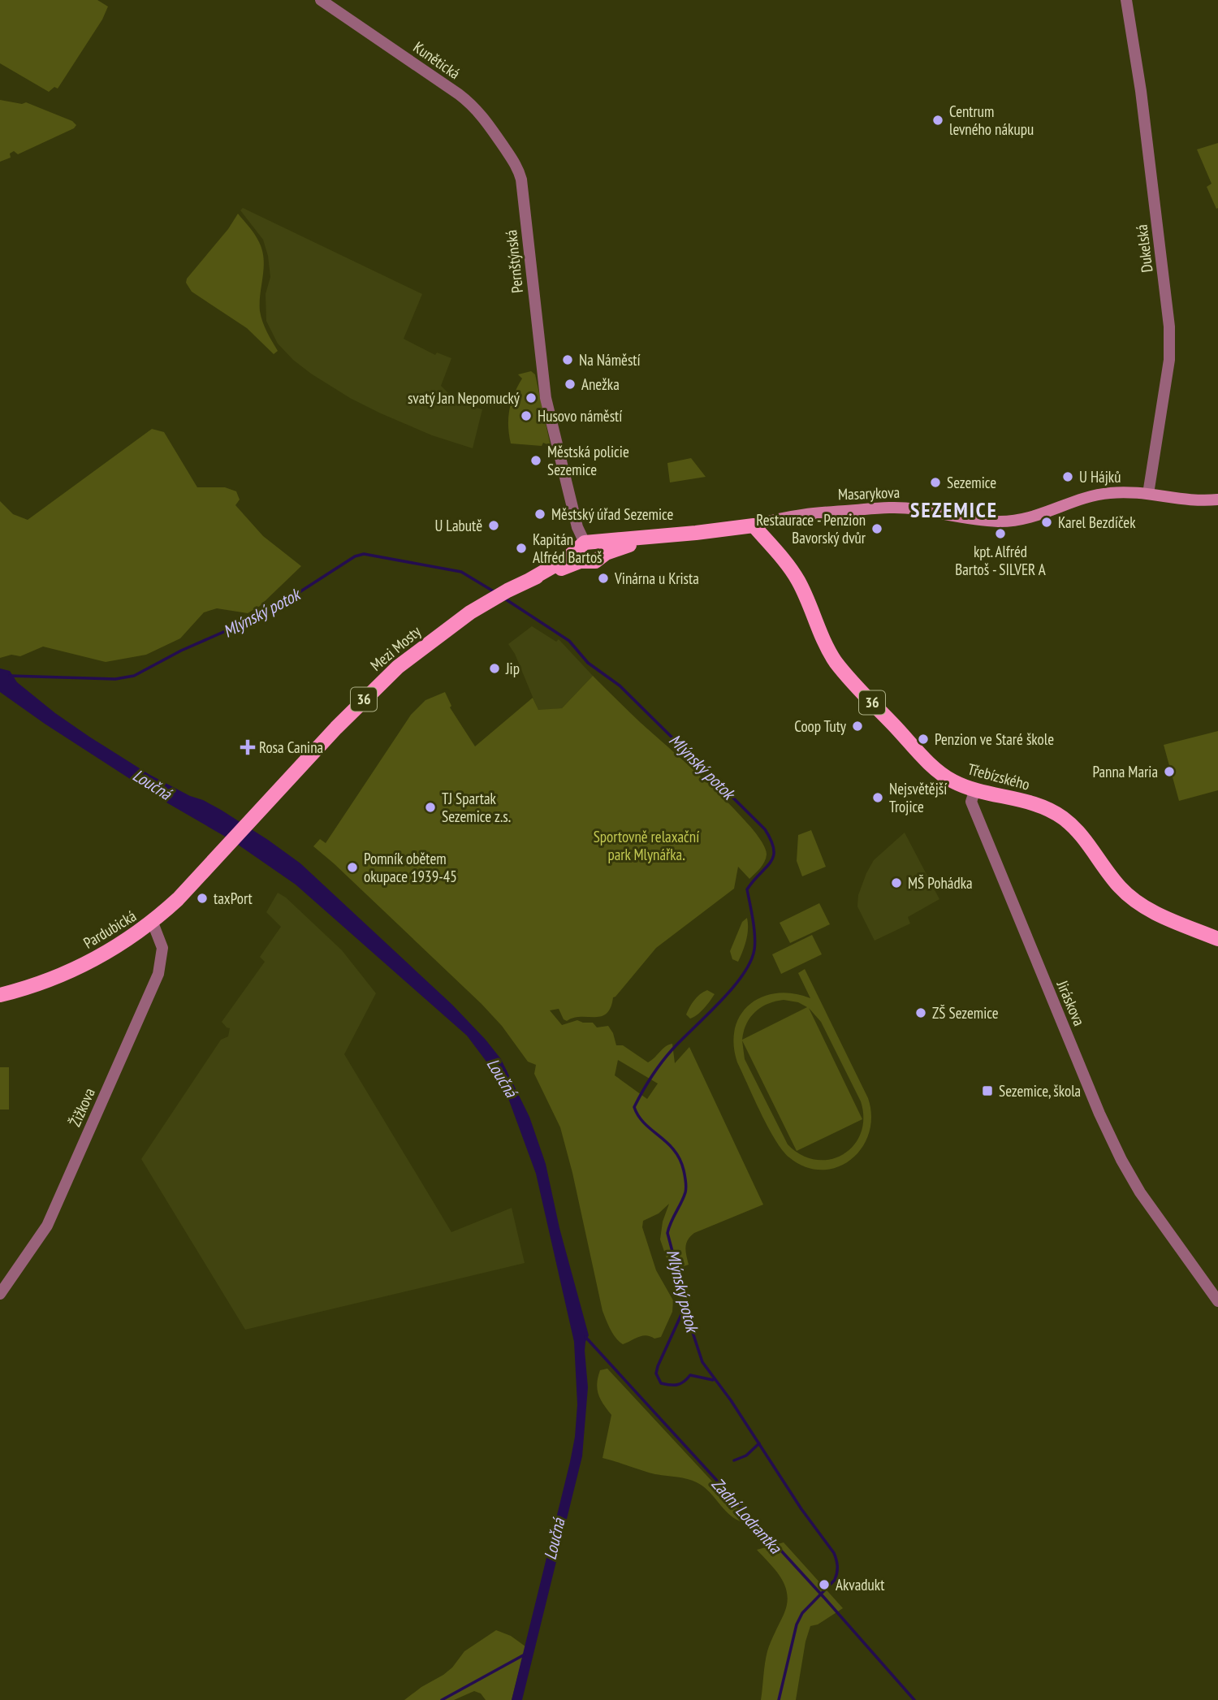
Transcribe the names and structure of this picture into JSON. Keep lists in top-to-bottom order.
{
  "streets": {
    "main road": [
      "Masarykova",
      "Mezi Mosty",
      "36",
      "Třebízského",
      "Pardubická"
    ],
    "street": [
      "Kunětická",
      "Dukelská",
      "Pernštýnská",
      "Jiráskova",
      "Žižkova"
    ]
  },
  "crossings": [
    ["Kunětická", "Pernštýnská"],
    ["Dukelská", "Masarykova"],
    ["Pernštýnská", "Masarykova"],
    ["Pernštýnská", "Mezi Mosty"],
    ["Masarykova", "Mezi Mosty"],
    ["Masarykova", "Třebízského"],
    ["Mezi Mosty", "Pardubická"],
    ["Třebízského", "Jiráskova"],
    ["Pardubická", "Žižkova"]
  ],
  "districts": ["SEZEMICE"],
  "water": ["Mlýnský potok", "Loučná", "Zadní Lodrantka"],
  "parks": ["Sportovně relaxační park Mlynářka."],
  "places": {
    "other": [
      "Centrum levného nákupu",
      "Na Náměstí",
      "Anežka",
      "svatý Jan Nepomucký",
      "Husovo náměstí",
      "Městská policie Sezemice",
      "U Hájků",
      "Sezemice",
      "Městský úřad Sezemice",
      "Karel Bezdíček",
      "U Labutě",
      "Restaurace - Penzion Bavorský dvůr",
      "kpt. Alfréd Bartoš - SILVER A",
      "Kapitán Alfréd Bartoš",
      "Vinárna u Krista",
      "Jip",
      "Coop Tuty",
      "Penzion ve Staré škole",
      "Panna Maria",
      "Nejsvětější Trojice",
      "TJ Spartak Sezemice z.s.",
      "Pomník obětem okupace 1939-45",
      "MŠ Pohádka",
      "taxPort",
      "ZŠ Sezemice",
      "Akvadukt"
    ],
    "health": ["Rosa Canina"],
    "transit": ["Sezemice, škola"]
  }
}
